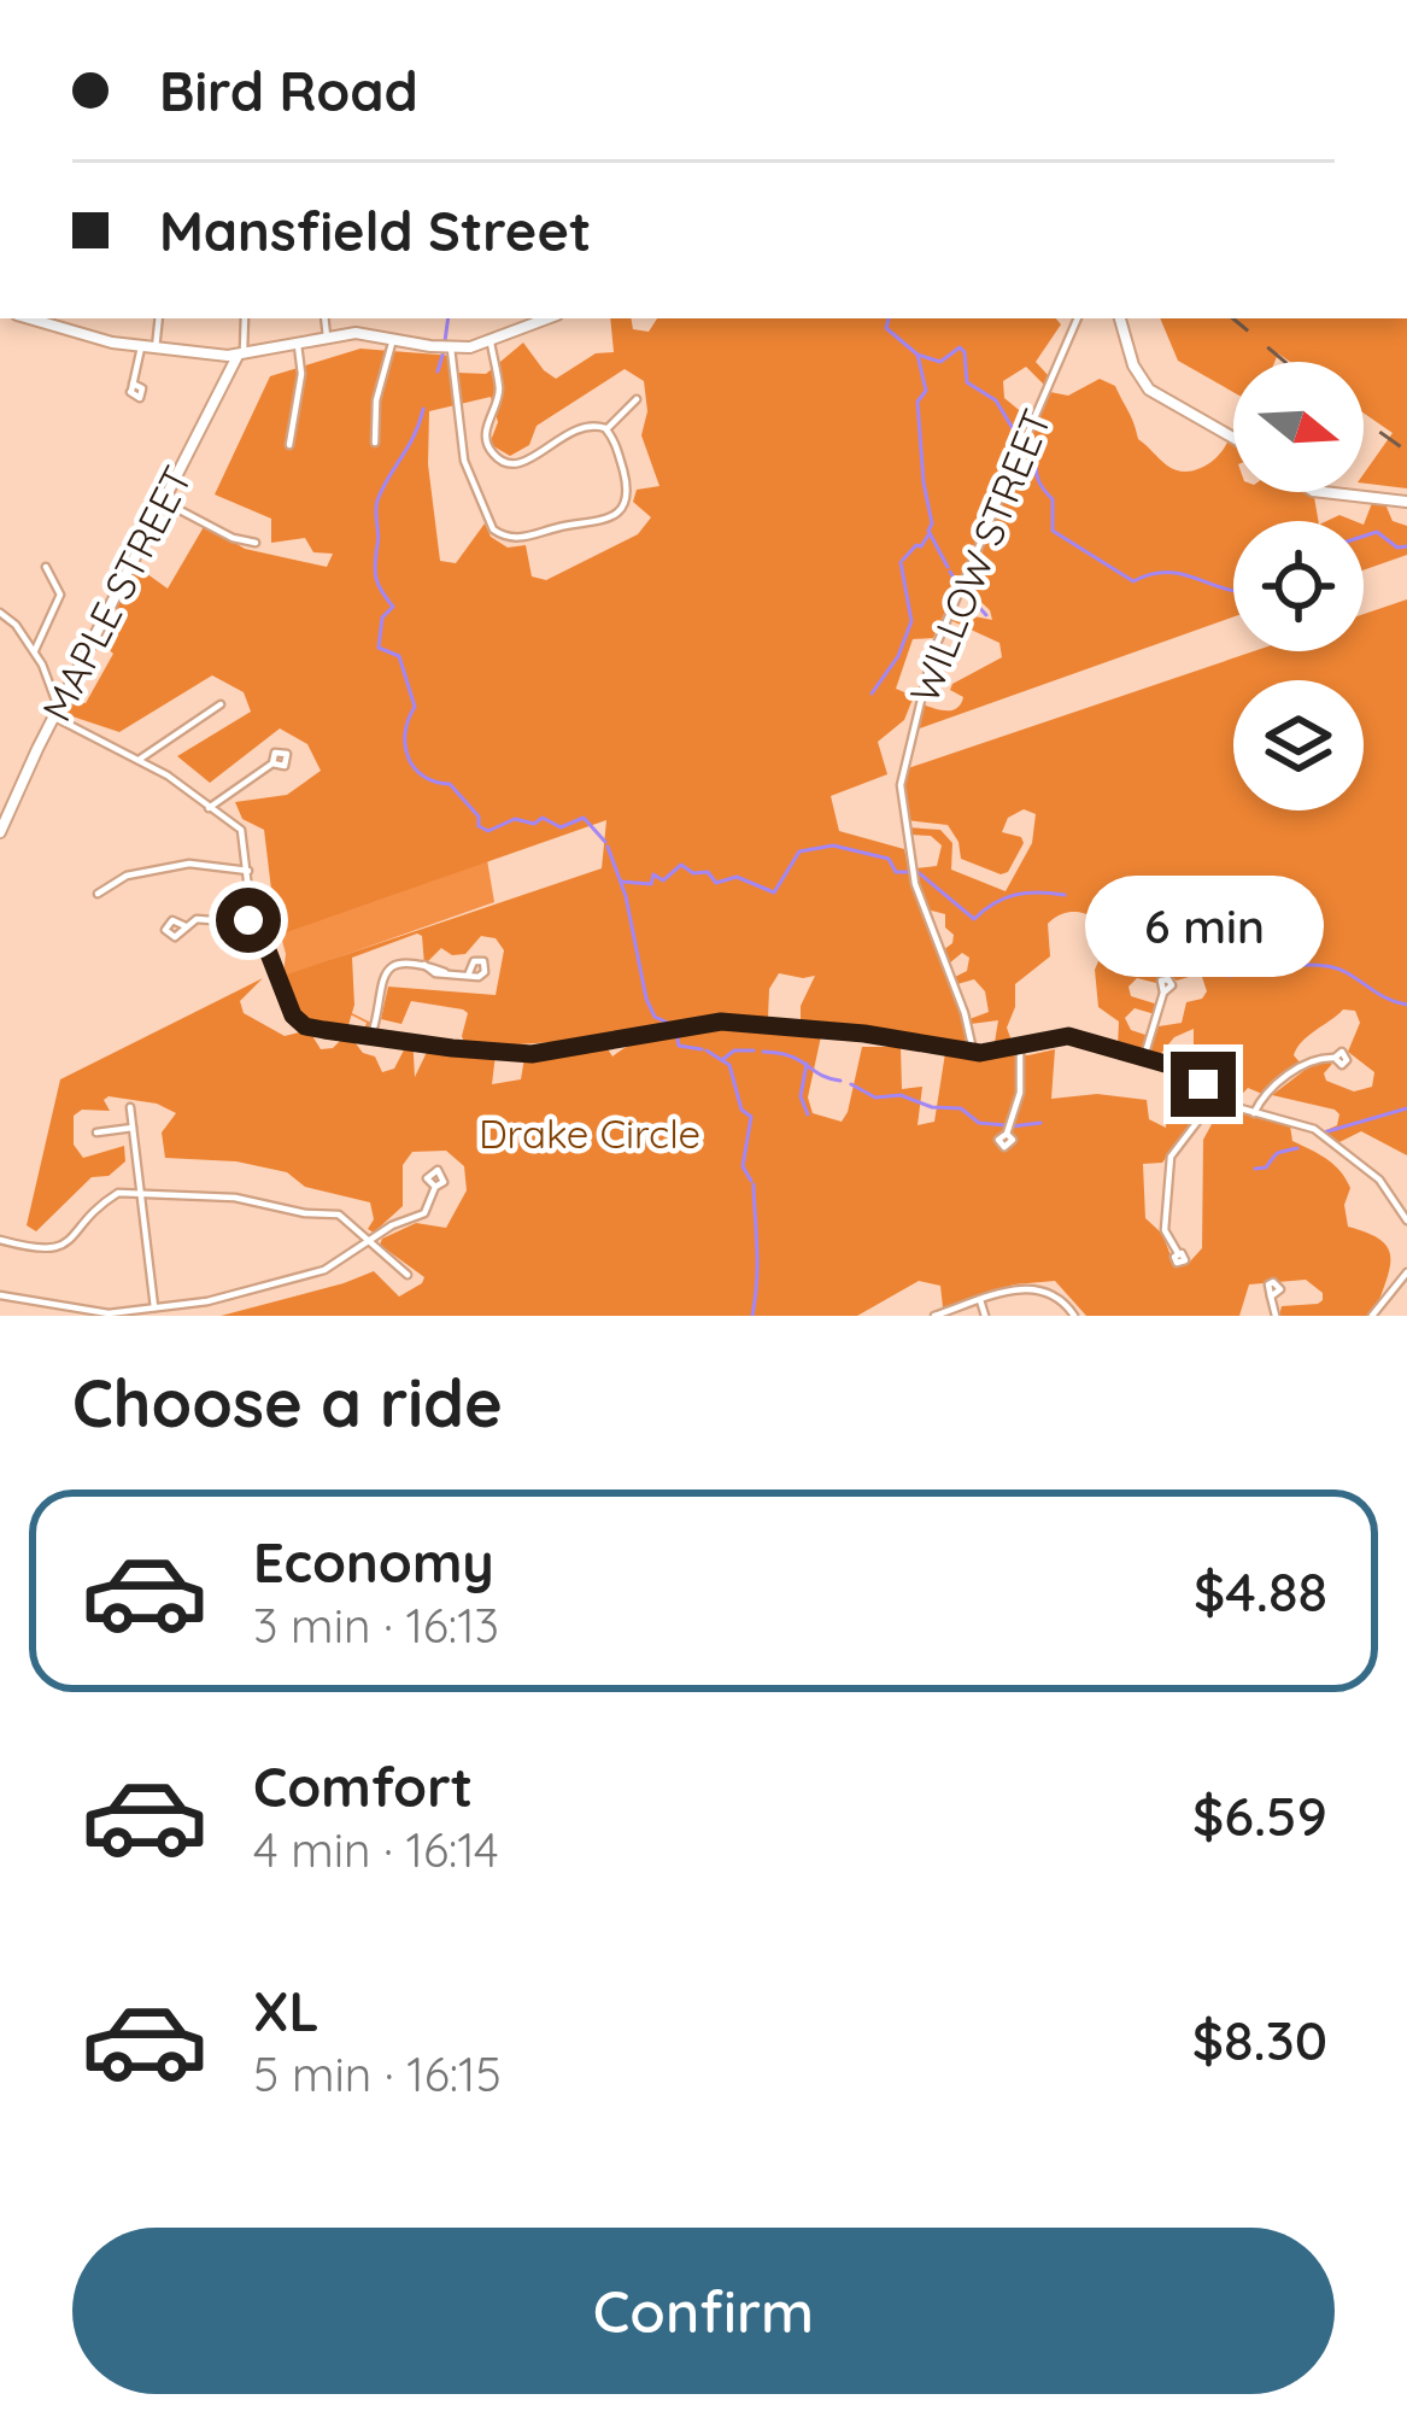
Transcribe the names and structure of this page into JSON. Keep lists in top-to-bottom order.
{
  "streets": {
    "street": ["WILLOW STREET", "MAPLE STREET"]
  },
  "parks": ["Drake Circle"],
  "north": "right",
  "page": {
    "banner": ["Bird Road", "Mansfield Street"],
    "bubble": "6 min",
    "heading": "Choose a ride",
    "list": [
      {
        "name": "Economy",
        "note": "3 min · 16:13",
        "value": "$4.88"
      },
      {
        "name": "Comfort",
        "note": "4 min · 16:14",
        "value": "$6.59"
      },
      {
        "name": "XL",
        "note": "5 min · 16:15",
        "value": "$8.30"
      }
    ],
    "buttons": "Confirm"
  }
}
